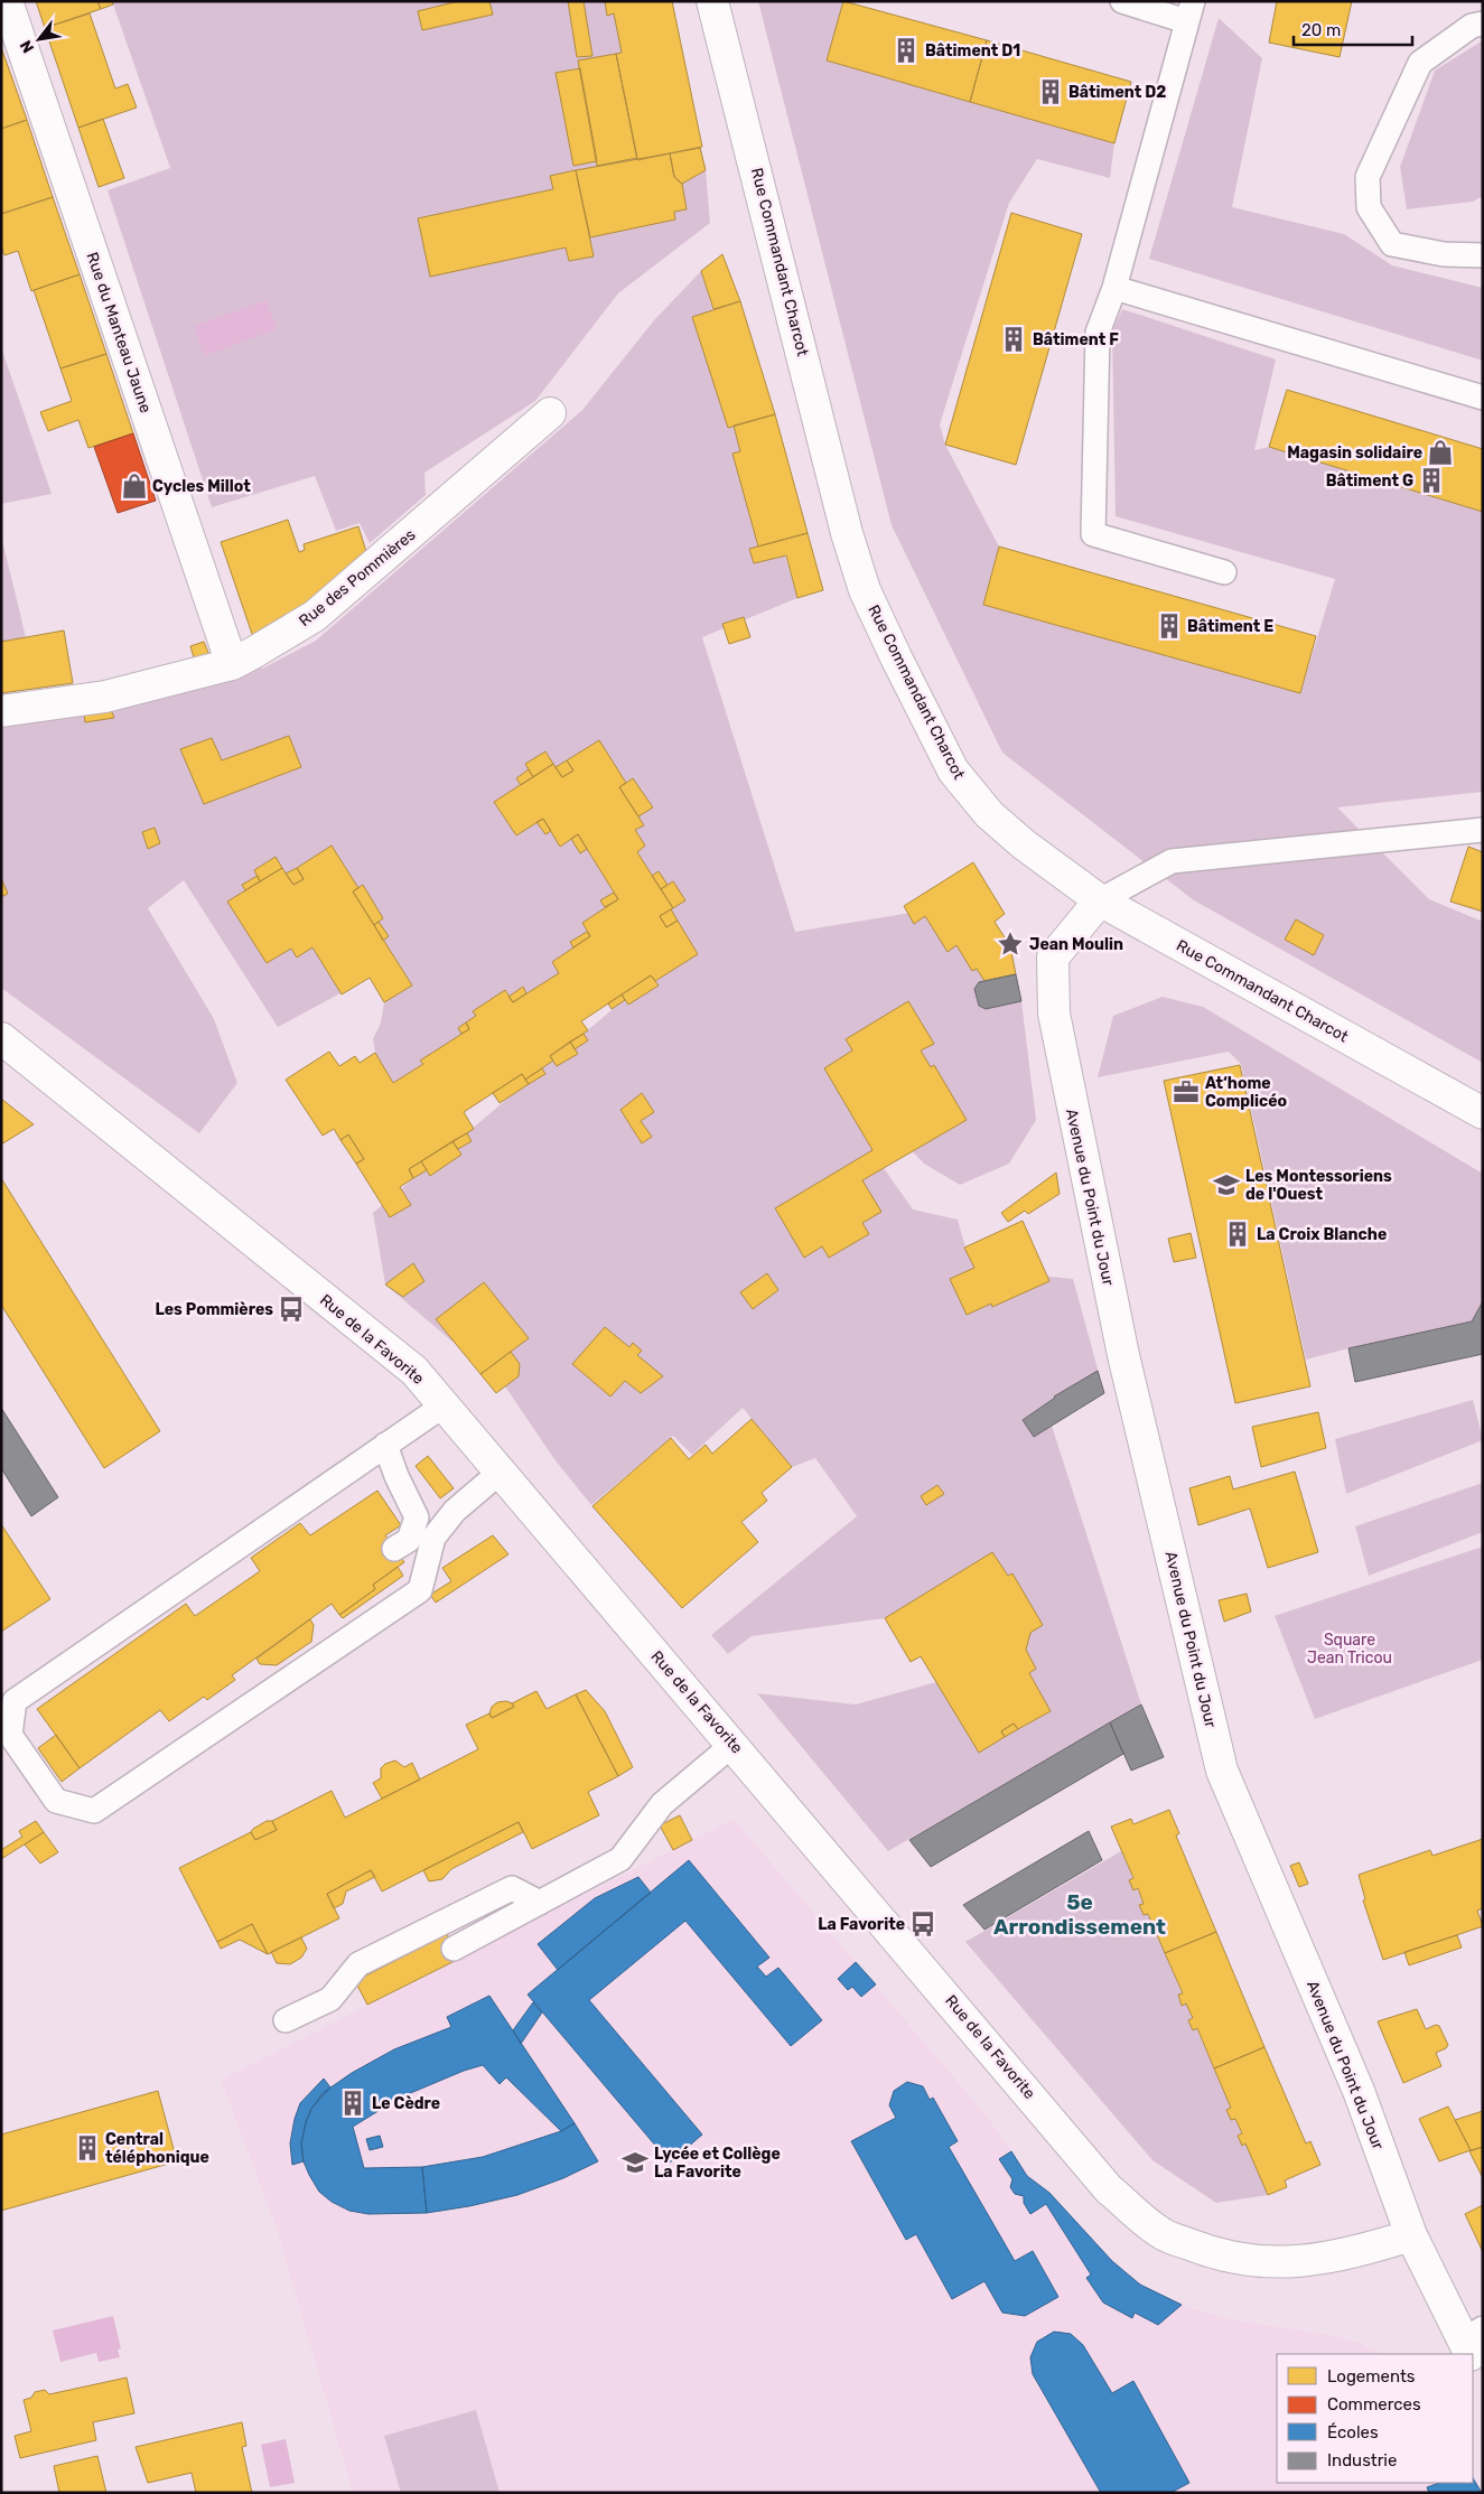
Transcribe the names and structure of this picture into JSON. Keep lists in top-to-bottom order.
{
  "streets": {
    "street": [
      "Rue Commandant Charcot",
      "Rue du Manteau Jaune",
      "Rue des Pommières",
      "Avenue du Point du Jour",
      "Rue de la Favorite"
    ]
  },
  "crossings": [
    ["Rue Commandant Charcot", "Avenue du Point du Jour"],
    ["Rue du Manteau Jaune", "Rue des Pommières"],
    ["Avenue du Point du Jour", "Rue de la Favorite"]
  ],
  "districts": ["5e Arrondissement"],
  "parks": ["Square Jean Tricou"],
  "places": {
    "building": [
      "Bâtiment D1",
      "Bâtiment D2",
      "Bâtiment F",
      "Bâtiment G",
      "Bâtiment E",
      "La Croix Blanche",
      "Le Cèdre",
      "Central téléphonique"
    ],
    "shop": ["Magasin solidaire", "Cycles Millot"],
    "place": ["Jean Moulin"],
    "office": ["At‘home Complicéo"],
    "school or university": ["Les Montessoriens de l'Ouest", "Lycée et Collège La Favorite"],
    "bus stop": ["Les Pommières", "La Favorite"]
  },
  "legend": [
    "Logements",
    "Commerces",
    "Écoles",
    "Industrie"
  ],
  "scale_bar": "20 m",
  "north": "bottom left"
}
